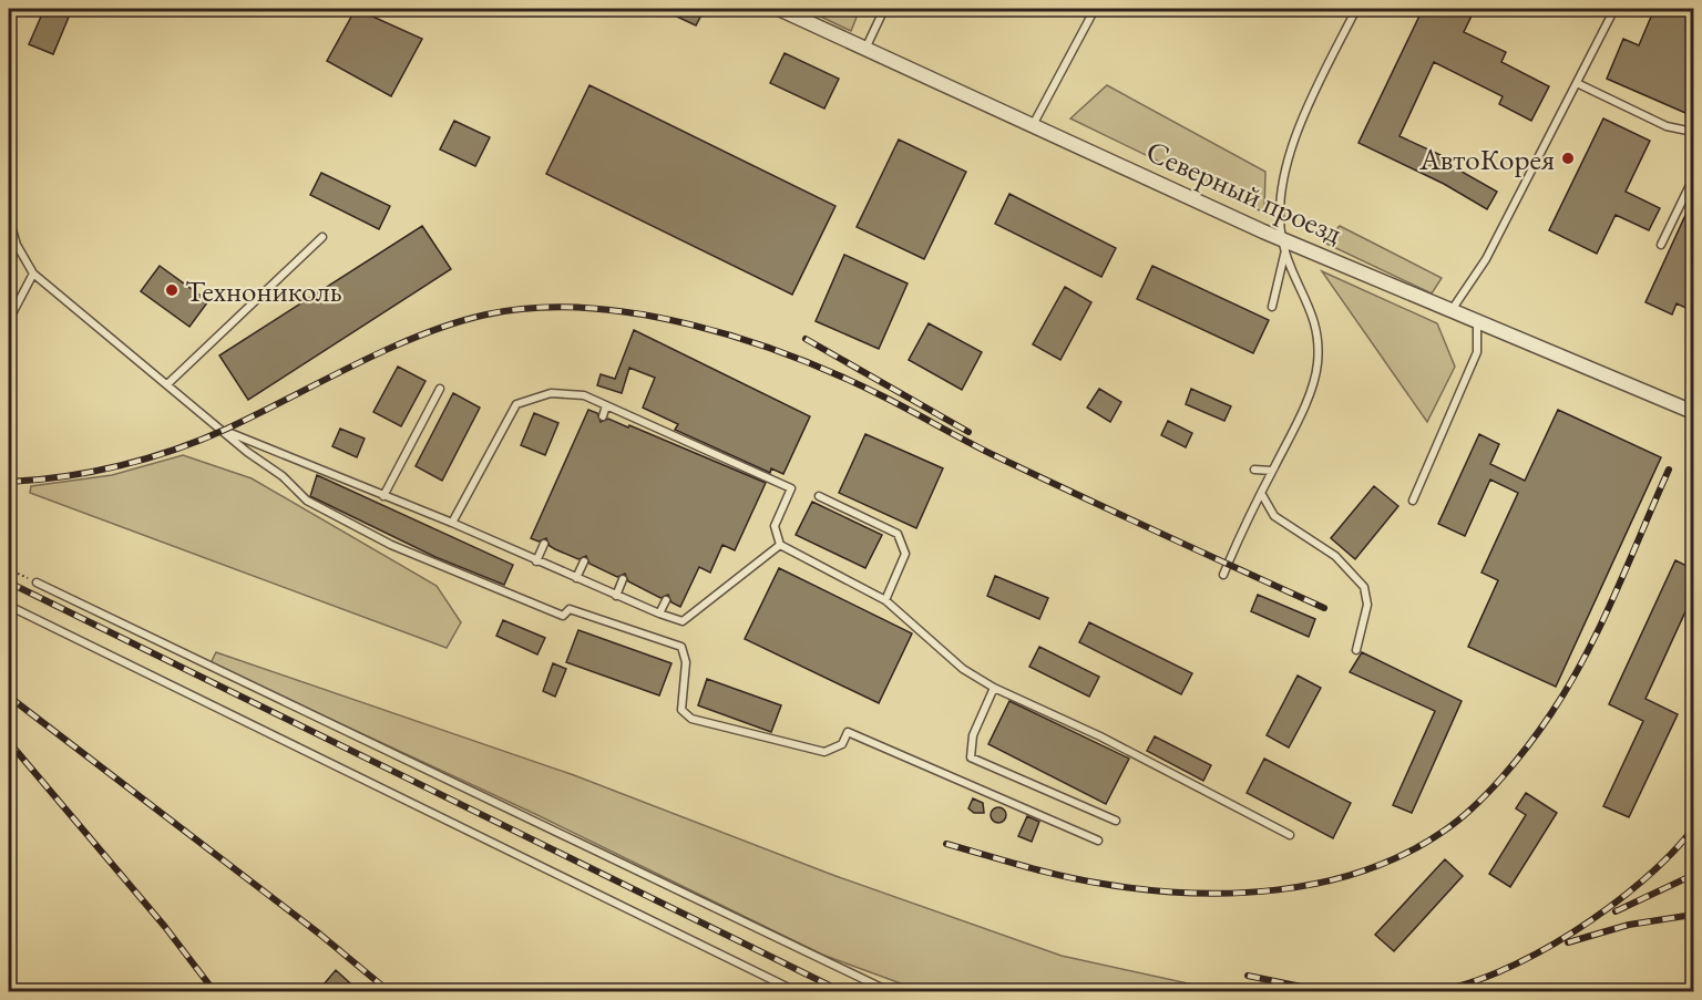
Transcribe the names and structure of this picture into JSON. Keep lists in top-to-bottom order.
{
  "streets": {
    "street": ["Северный проезд"]
  },
  "places": ["АвтоКорея", "Технониколь"]
}
